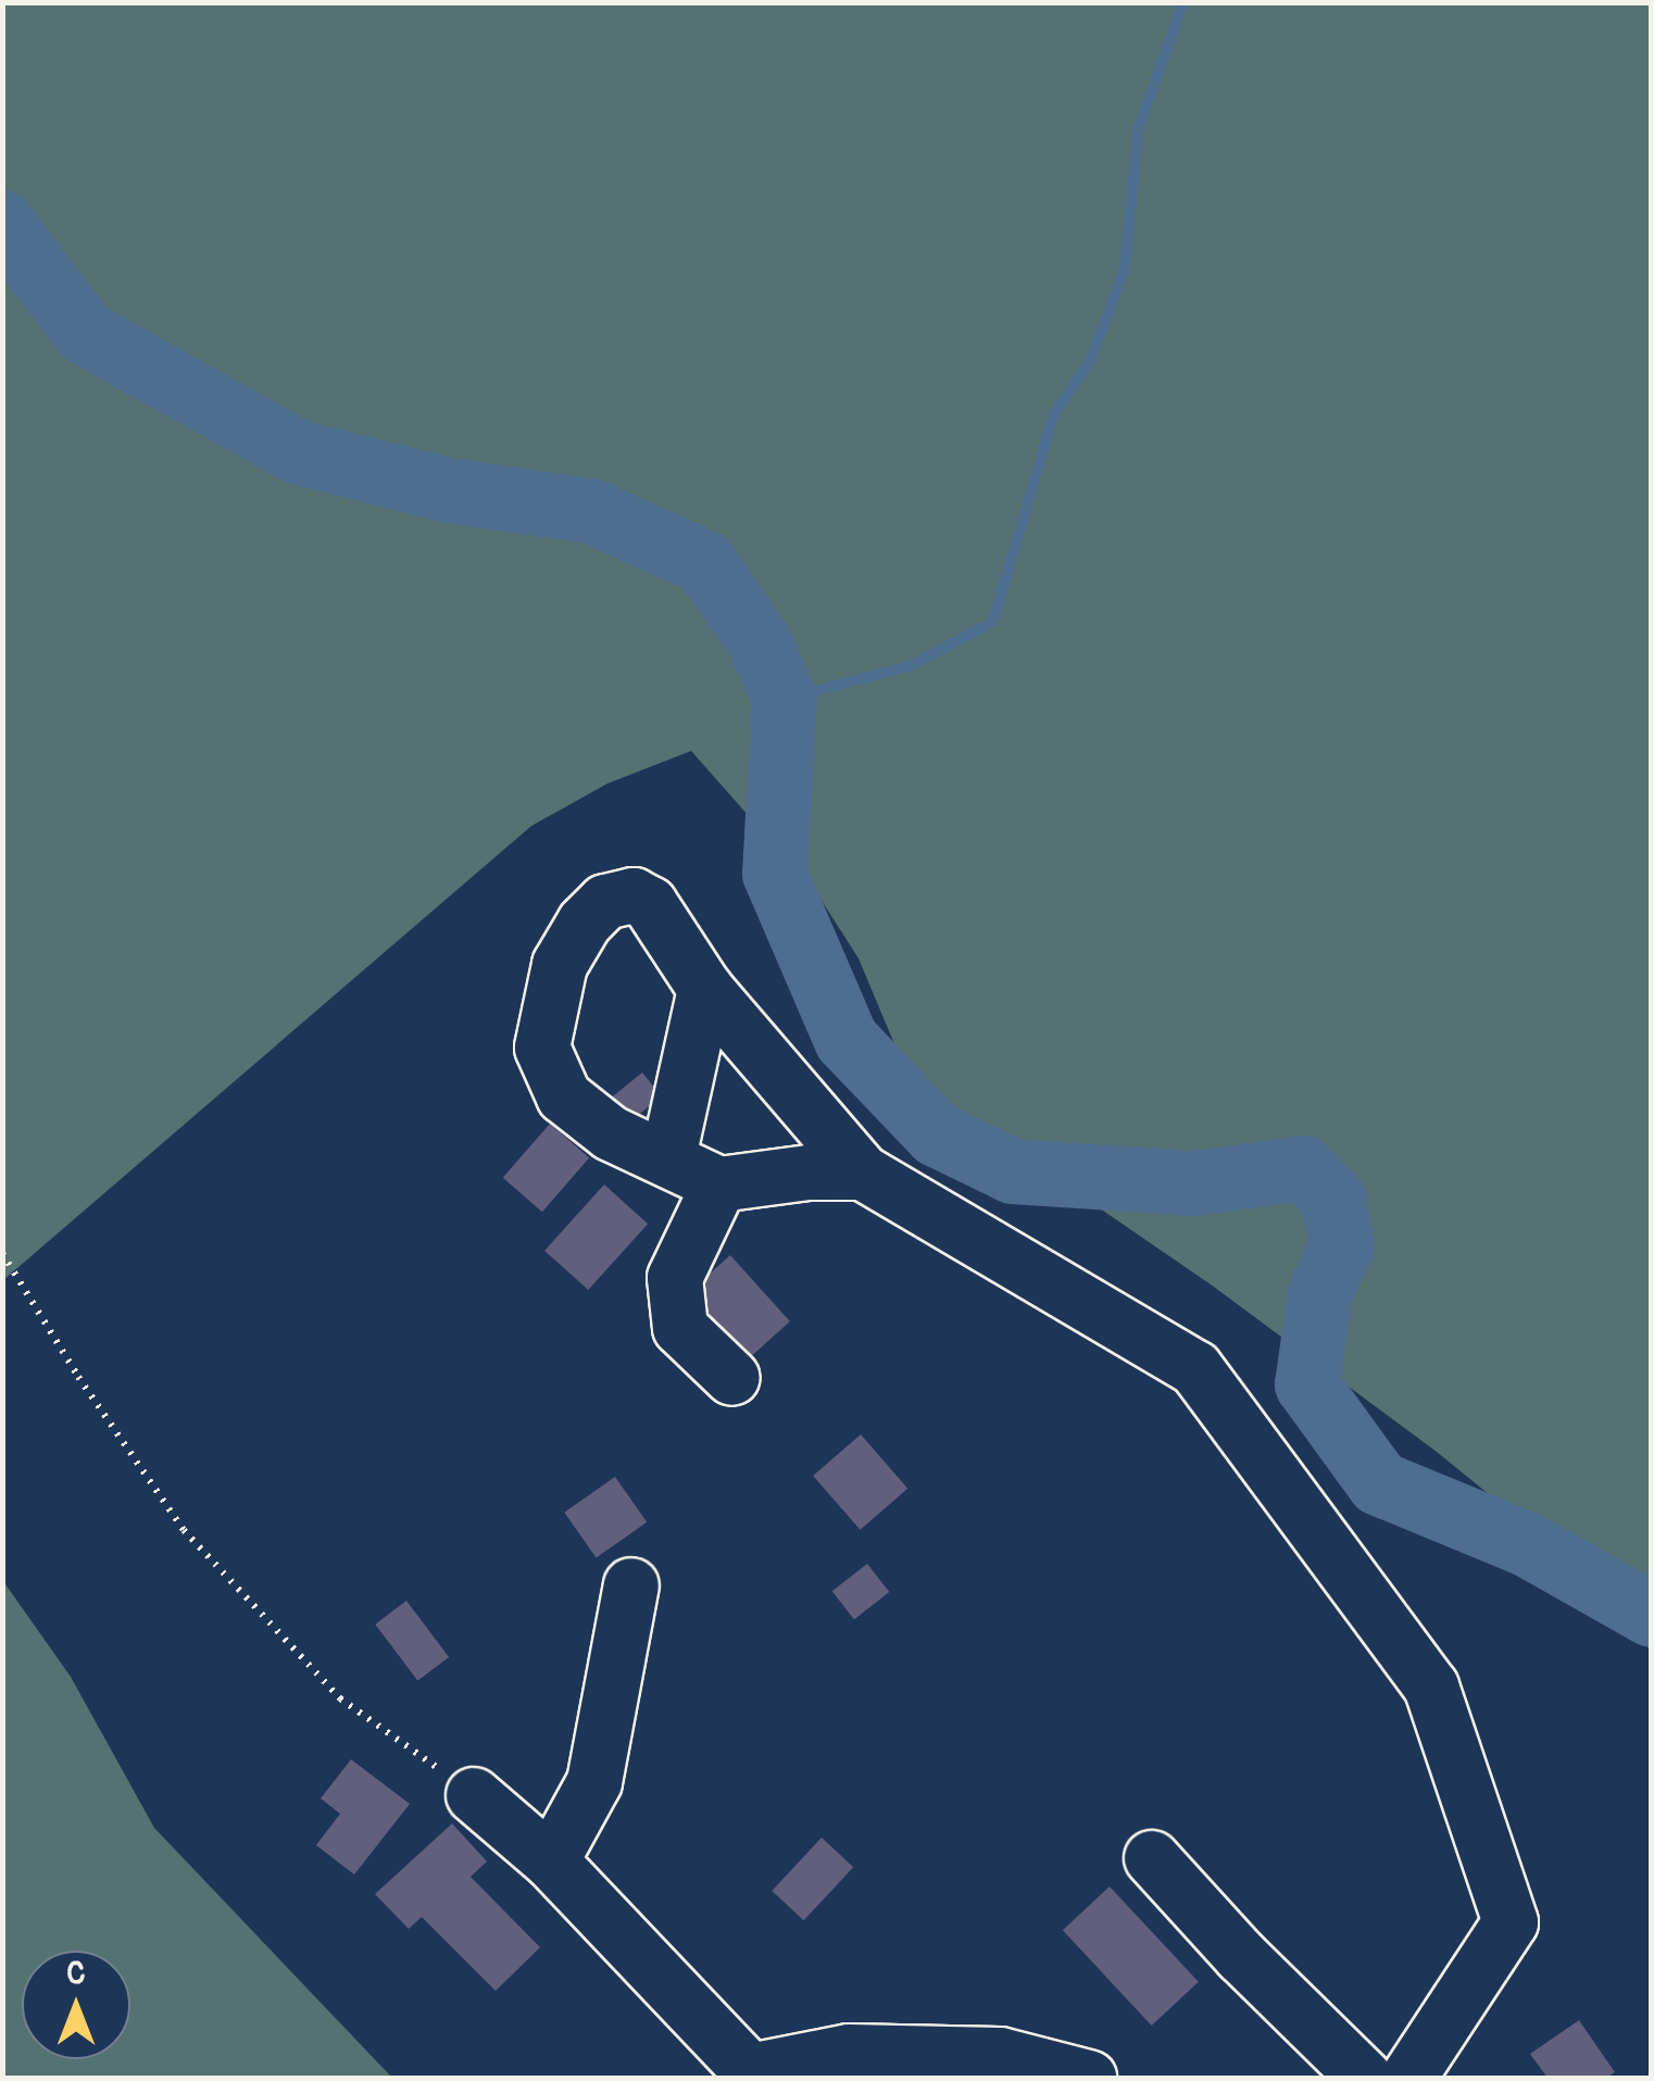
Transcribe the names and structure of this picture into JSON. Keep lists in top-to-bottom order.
{
  "north": "top"
}
